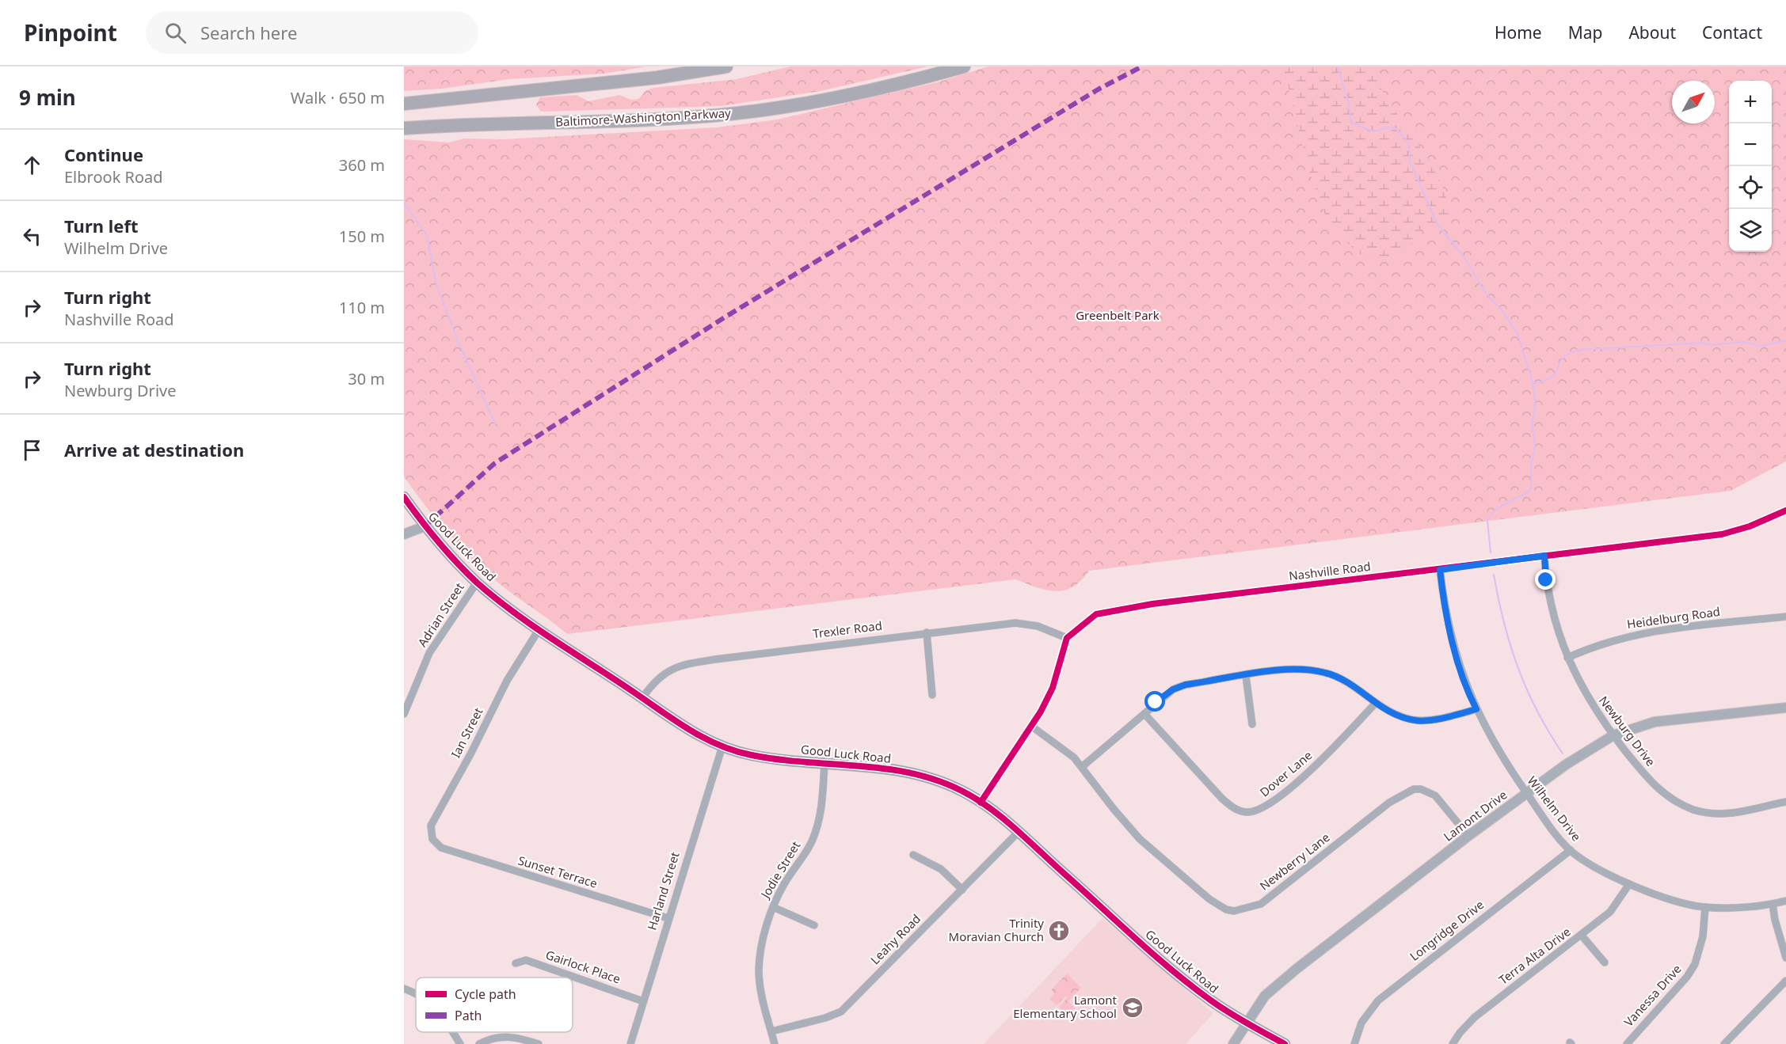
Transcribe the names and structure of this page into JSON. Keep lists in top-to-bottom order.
{
  "streets": {
    "highway": ["Baltimore-Washington Parkway"],
    "main road": ["Good Luck Road"],
    "street": [
      "Nashville Road",
      "Adrian Street",
      "Heidelburg Road",
      "Trexler Road",
      "Newburg Drive",
      "Ian Street",
      "Dover Lane",
      "Wilhelm Drive",
      "Lamont Drive",
      "Newberry Lane",
      "Jodie Street",
      "Sunset Terrace",
      "Harland Street",
      "Longridge Drive",
      "Leahy Road",
      "Terra Alta Drive",
      "Gairlock Place",
      "Vanessa Drive"
    ]
  },
  "crossings": [
    ["Good Luck Road", "Adrian Street"],
    ["Good Luck Road", "Trexler Road"],
    ["Good Luck Road", "Ian Street"],
    ["Good Luck Road", "Lamont Drive"],
    ["Good Luck Road", "Jodie Street"],
    ["Good Luck Road", "Harland Street"],
    ["Good Luck Road", "Leahy Road"],
    ["Nashville Road", "Trexler Road"],
    ["Nashville Road", "Newburg Drive"],
    ["Nashville Road", "Wilhelm Drive"],
    ["Heidelburg Road", "Newburg Drive"],
    ["Newburg Drive", "Lamont Drive"],
    ["Ian Street", "Sunset Terrace"],
    ["Wilhelm Drive", "Lamont Drive"],
    ["Wilhelm Drive", "Longridge Drive"],
    ["Wilhelm Drive", "Terra Alta Drive"],
    ["Wilhelm Drive", "Vanessa Drive"],
    ["Lamont Drive", "Newberry Lane"],
    ["Jodie Street", "Leahy Road"],
    ["Sunset Terrace", "Harland Street"],
    ["Harland Street", "Gairlock Place"]
  ],
  "parks": ["Greenbelt Park"],
  "places": {
    "church": ["Trinity Moravian Church"],
    "school or university": ["Lamont Elementary School"]
  },
  "legend": ["Cycle path", "Path"],
  "north": "top right",
  "page": {
    "header": "Pinpoint",
    "search": "Search here",
    "nav": [
      "Home",
      "Map",
      "About",
      "Contact"
    ],
    "heading": ["9 min", "Walk · 650 m"],
    "map_buttons": ["+", "−"],
    "list": [
      ["Continue", "Elbrook Road", "360 m"],
      ["Turn left", "Wilhelm Drive", "150 m"],
      ["Turn right", "Nashville Road", "110 m"],
      ["Turn right", "Newburg Drive", "30 m"],
      "Arrive at destination"
    ]
  }
}
